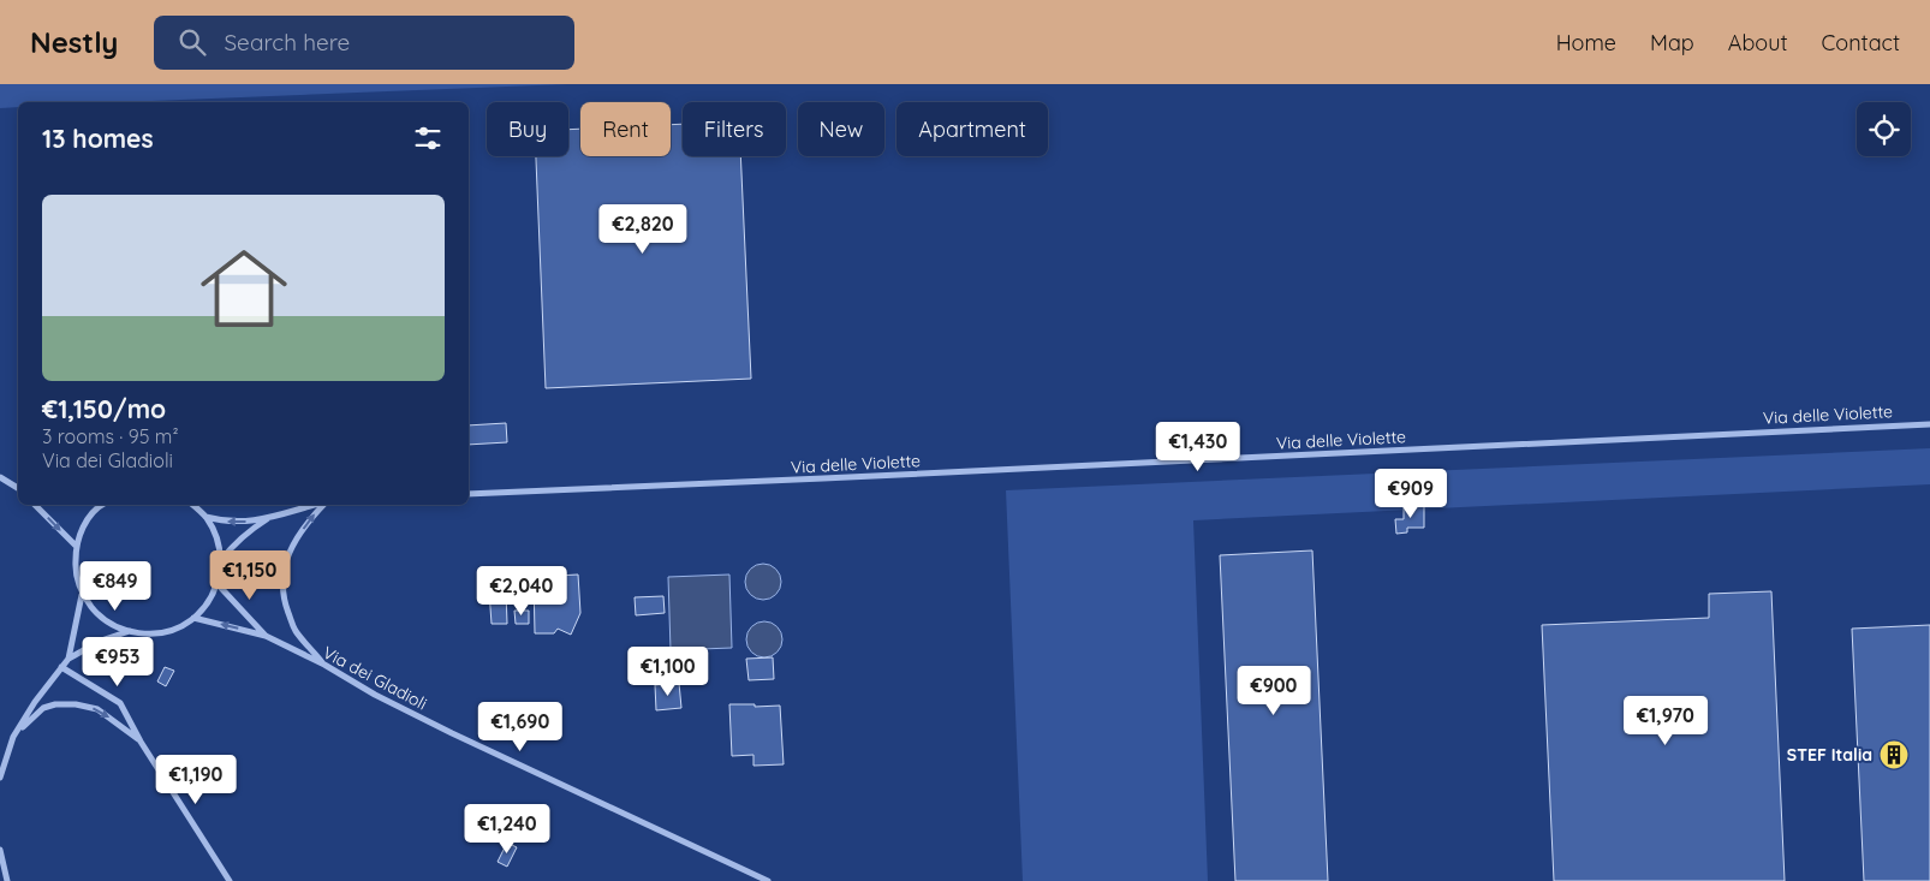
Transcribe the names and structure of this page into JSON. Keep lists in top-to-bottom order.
{
  "streets": {
    "street": ["Via delle Violette", "Via dei Gladioli"]
  },
  "places": {
    "building": ["STEF Italia"]
  },
  "page": {
    "header": "Nestly",
    "search": "Search here",
    "nav": [
      "Home",
      "Map",
      "About",
      "Contact"
    ],
    "chip": [
      "Buy",
      "Rent",
      "Filters",
      "New",
      "Apartment"
    ],
    "heading": "13 homes",
    "list": [
      {
        "name": "€1,150/mo",
        "note": "3 rooms · 95 m² · Via dei Gladioli"
      }
    ],
    "price": [
      "€2,820",
      "€1,430",
      "€909",
      "€1,150",
      "€849",
      "€2,040",
      "€953",
      "€1,100",
      "€900",
      "€1,970",
      "€1,690",
      "€1,190",
      "€1,240"
    ]
  }
}
